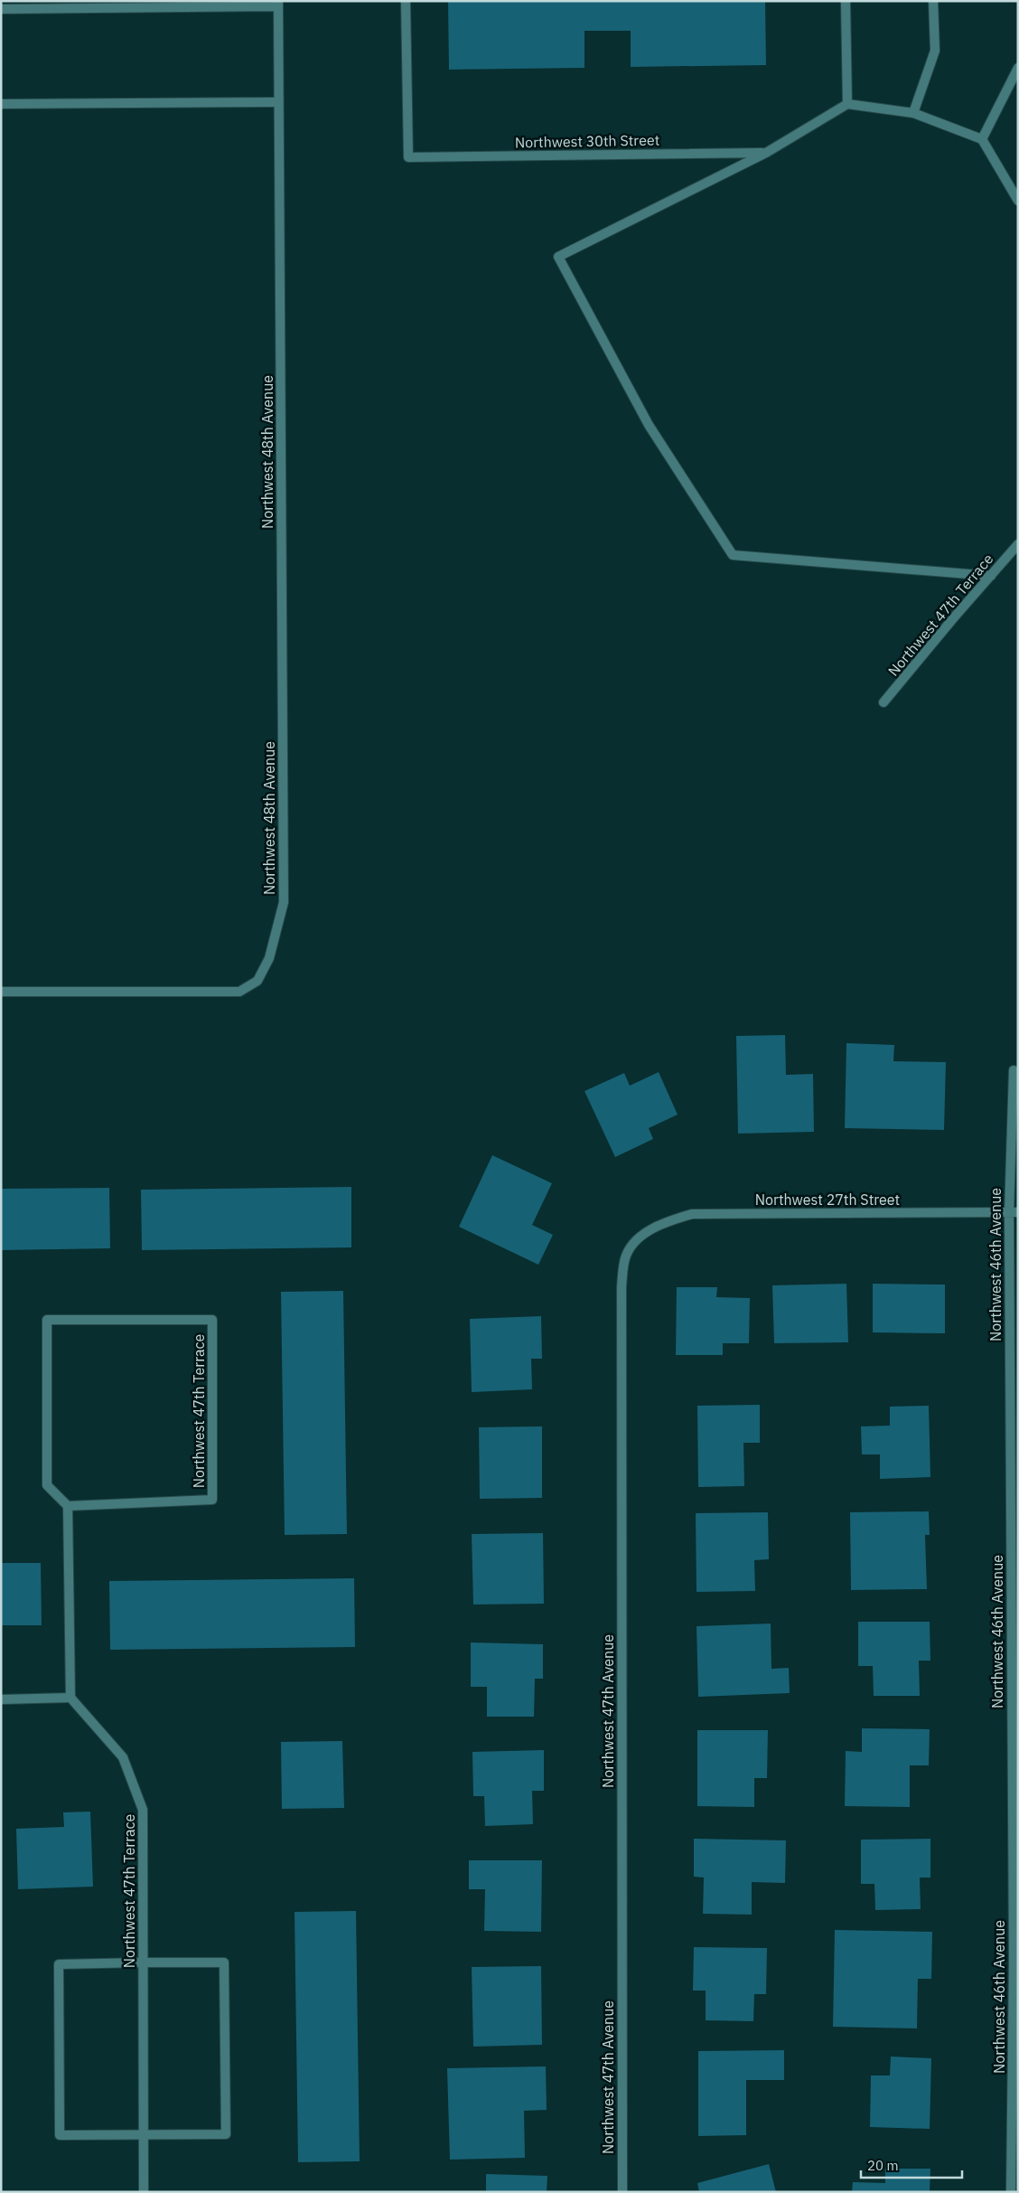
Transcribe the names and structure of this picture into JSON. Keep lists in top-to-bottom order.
{
  "streets": {
    "street": [
      "Northwest 30th Street",
      "Northwest 48th Avenue",
      "Northwest 47th Terrace",
      "Northwest 27th Street",
      "Northwest 46th Avenue",
      "Northwest 47th Avenue"
    ]
  },
  "crossings": [
    ["Northwest 27th Street", "Northwest 46th Avenue"],
    ["Northwest 27th Street", "Northwest 47th Avenue"]
  ],
  "scale_bar": "20 m"
}
